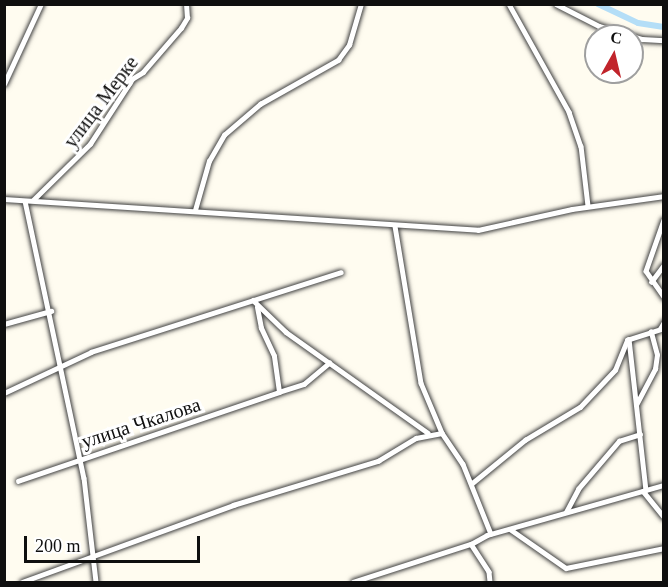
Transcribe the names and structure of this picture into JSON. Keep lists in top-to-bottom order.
{
  "streets": {
    "street": ["улица Мерке", "улица Чкалова"]
  },
  "scale_bar": "200 m",
  "north": "top"
}
